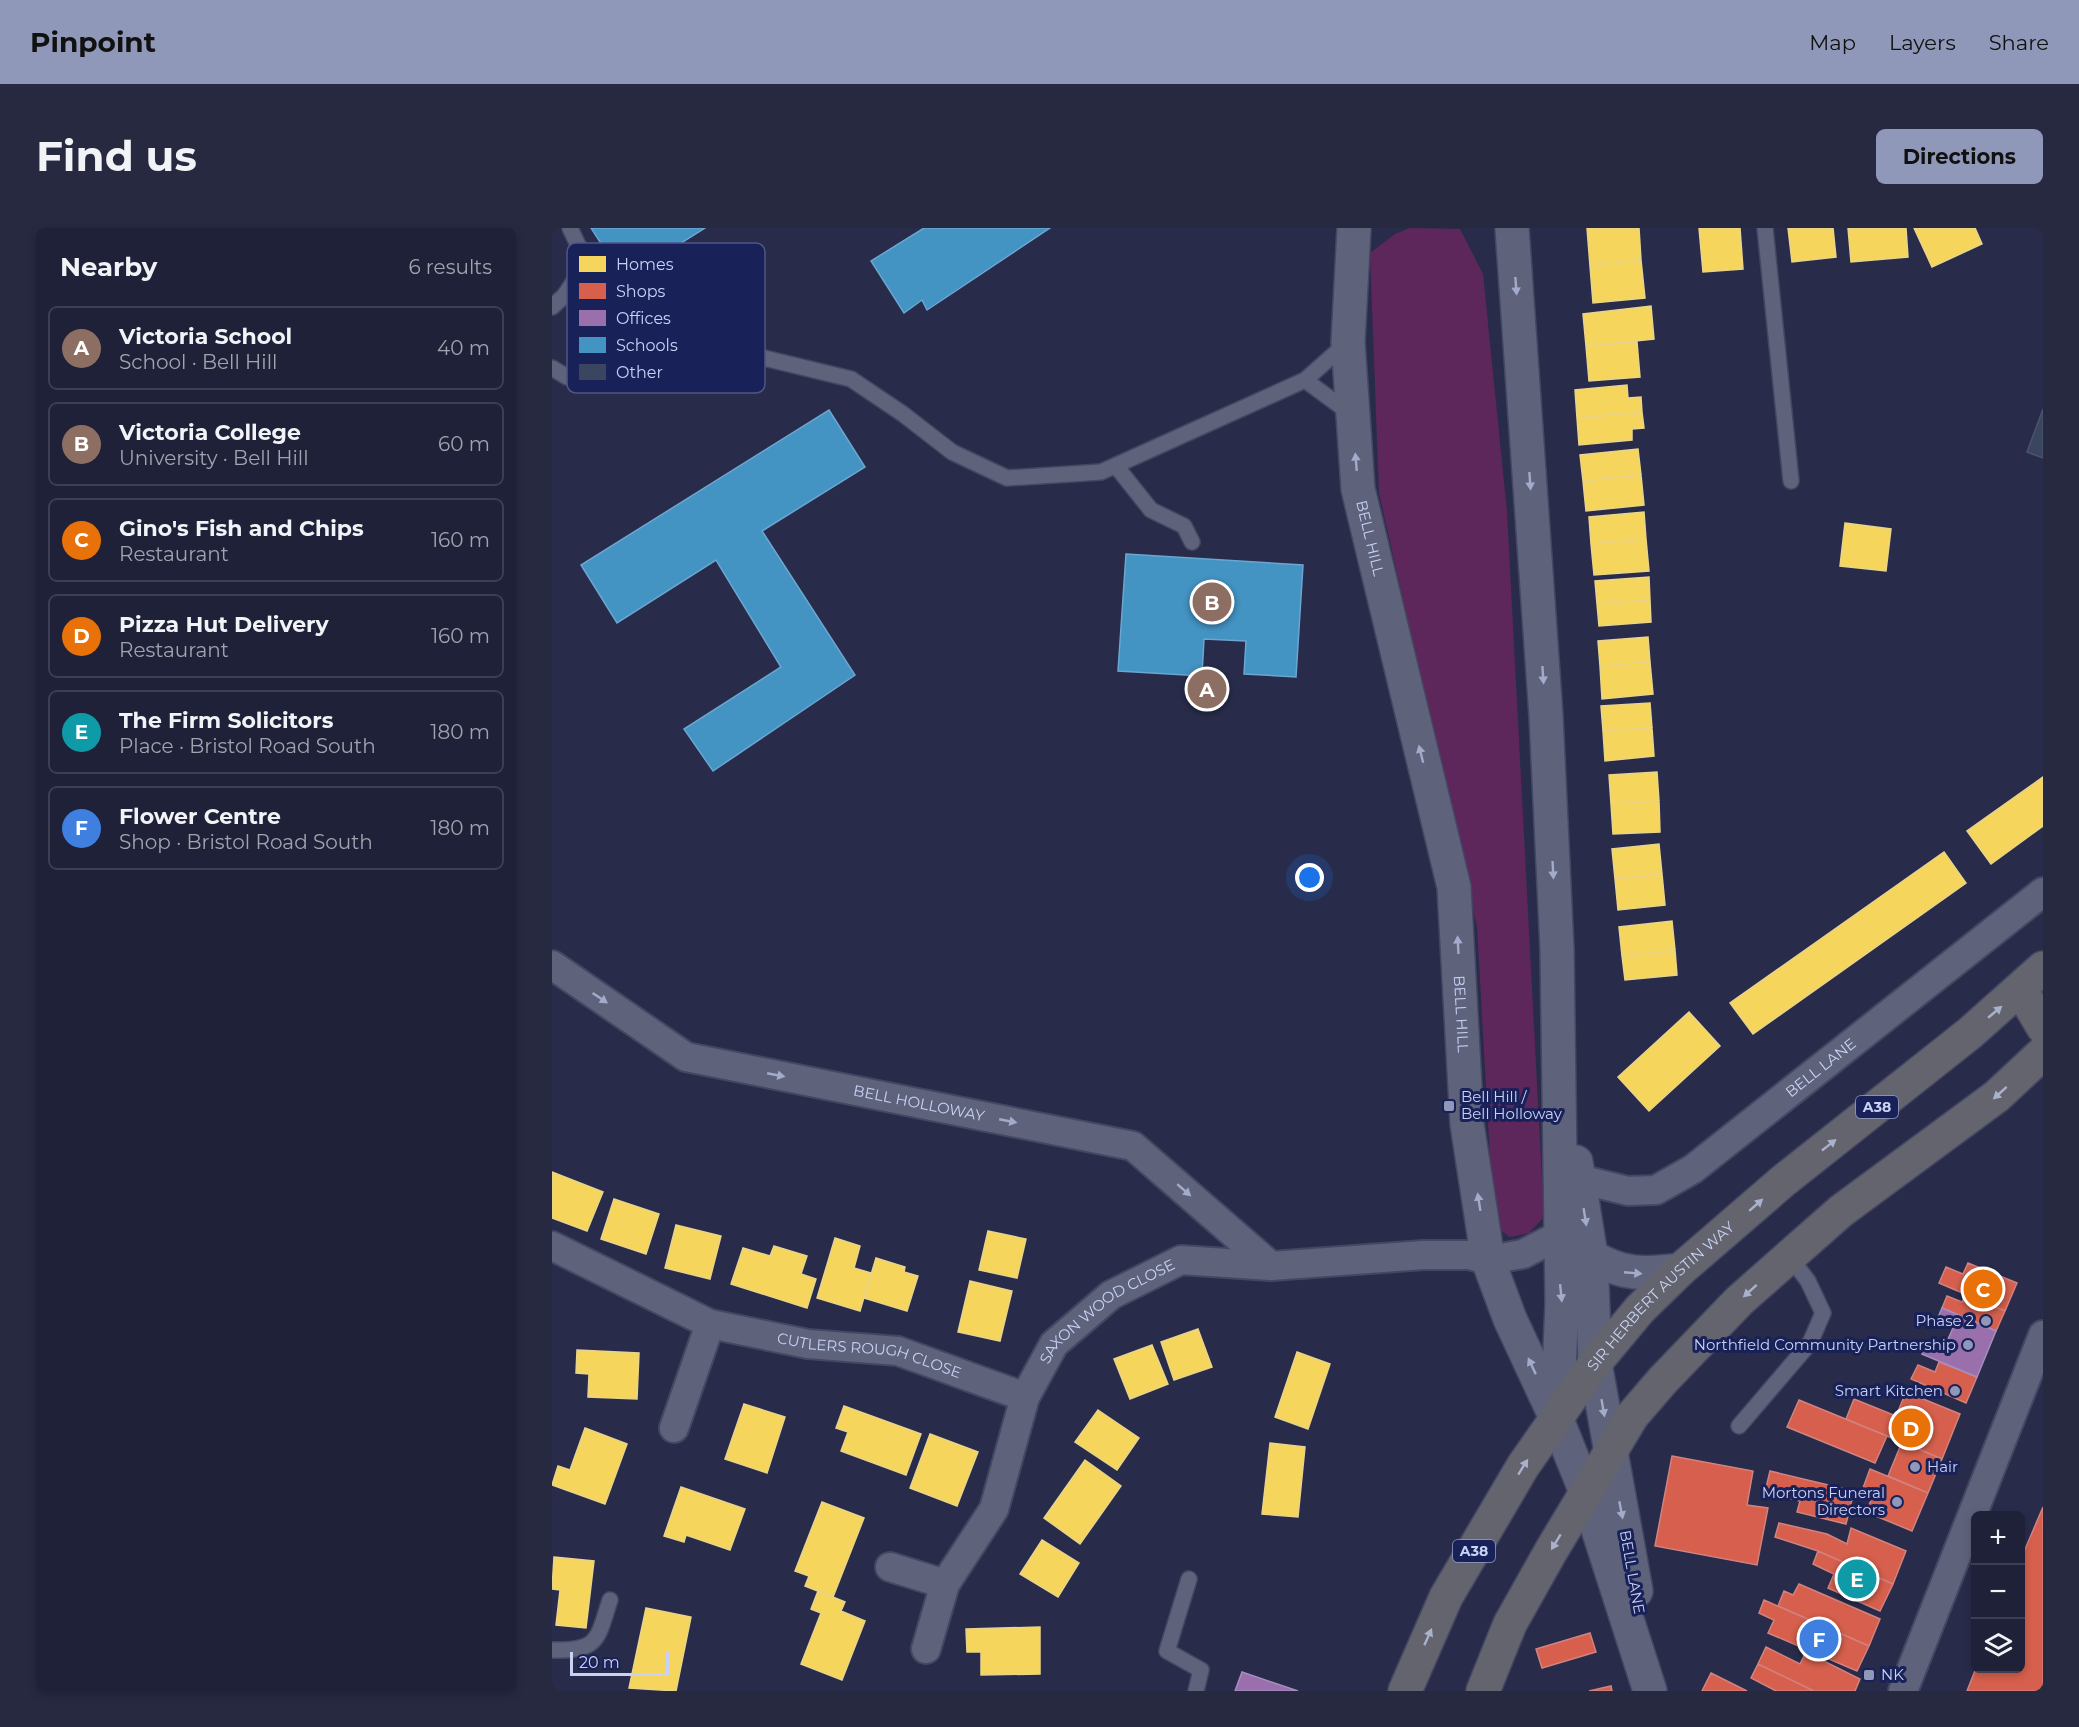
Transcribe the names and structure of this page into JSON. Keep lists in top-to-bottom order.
{
  "streets": {
    "highway": ["A38", "SIR HERBERT AUSTIN WAY"],
    "main road": ["BELL HILL", "BELL LANE"],
    "street": ["BELL HOLLOWAY", "SAXON WOOD CLOSE", "CUTLERS ROUGH CLOSE"]
  },
  "crossings": [
    ["BELL HILL", "BELL LANE"],
    ["BELL HILL", "SIR HERBERT AUSTIN WAY"],
    ["BELL HILL", "SAXON WOOD CLOSE"],
    ["BELL LANE", "SIR HERBERT AUSTIN WAY"],
    ["BELL HOLLOWAY", "SAXON WOOD CLOSE"],
    ["SAXON WOOD CLOSE", "CUTLERS ROUGH CLOSE"]
  ],
  "one_way": ["BELL HOLLOWAY"],
  "places": {
    "transit": ["Bell Hill / Bell Holloway", "NK"],
    "other": [
      "Phase 2",
      "Northfield Community Partnership",
      "Smart Kitchen",
      "Hair",
      "Mortons Funeral Directors"
    ]
  },
  "legend": [
    "Homes",
    "Shops",
    "Offices",
    "Schools",
    "Other"
  ],
  "scale_bar": "20 m",
  "page": {
    "header": "Pinpoint",
    "nav": ["Map", "Layers", "Share"],
    "buttons": "Directions",
    "title": "Find us",
    "heading": ["Nearby", "6 results"],
    "list": [
      {
        "mark": "A",
        "name": "Victoria School",
        "note": "School · Bell Hill",
        "value": "40 m"
      },
      {
        "mark": "B",
        "name": "Victoria College",
        "note": "University · Bell Hill",
        "value": "60 m"
      },
      {
        "mark": "C",
        "name": "Gino's Fish and Chips",
        "note": "Restaurant",
        "value": "160 m"
      },
      {
        "mark": "D",
        "name": "Pizza Hut Delivery",
        "note": "Restaurant",
        "value": "160 m"
      },
      {
        "mark": "E",
        "name": "The Firm Solicitors",
        "note": "Place · Bristol Road South",
        "value": "180 m"
      },
      {
        "mark": "F",
        "name": "Flower Centre",
        "note": "Shop · Bristol Road South",
        "value": "180 m"
      }
    ],
    "pins": [
      "B",
      "A",
      "C",
      "D",
      "E",
      "F"
    ],
    "map_buttons": ["+", "−"],
    "scale": "20 m"
  }
}
